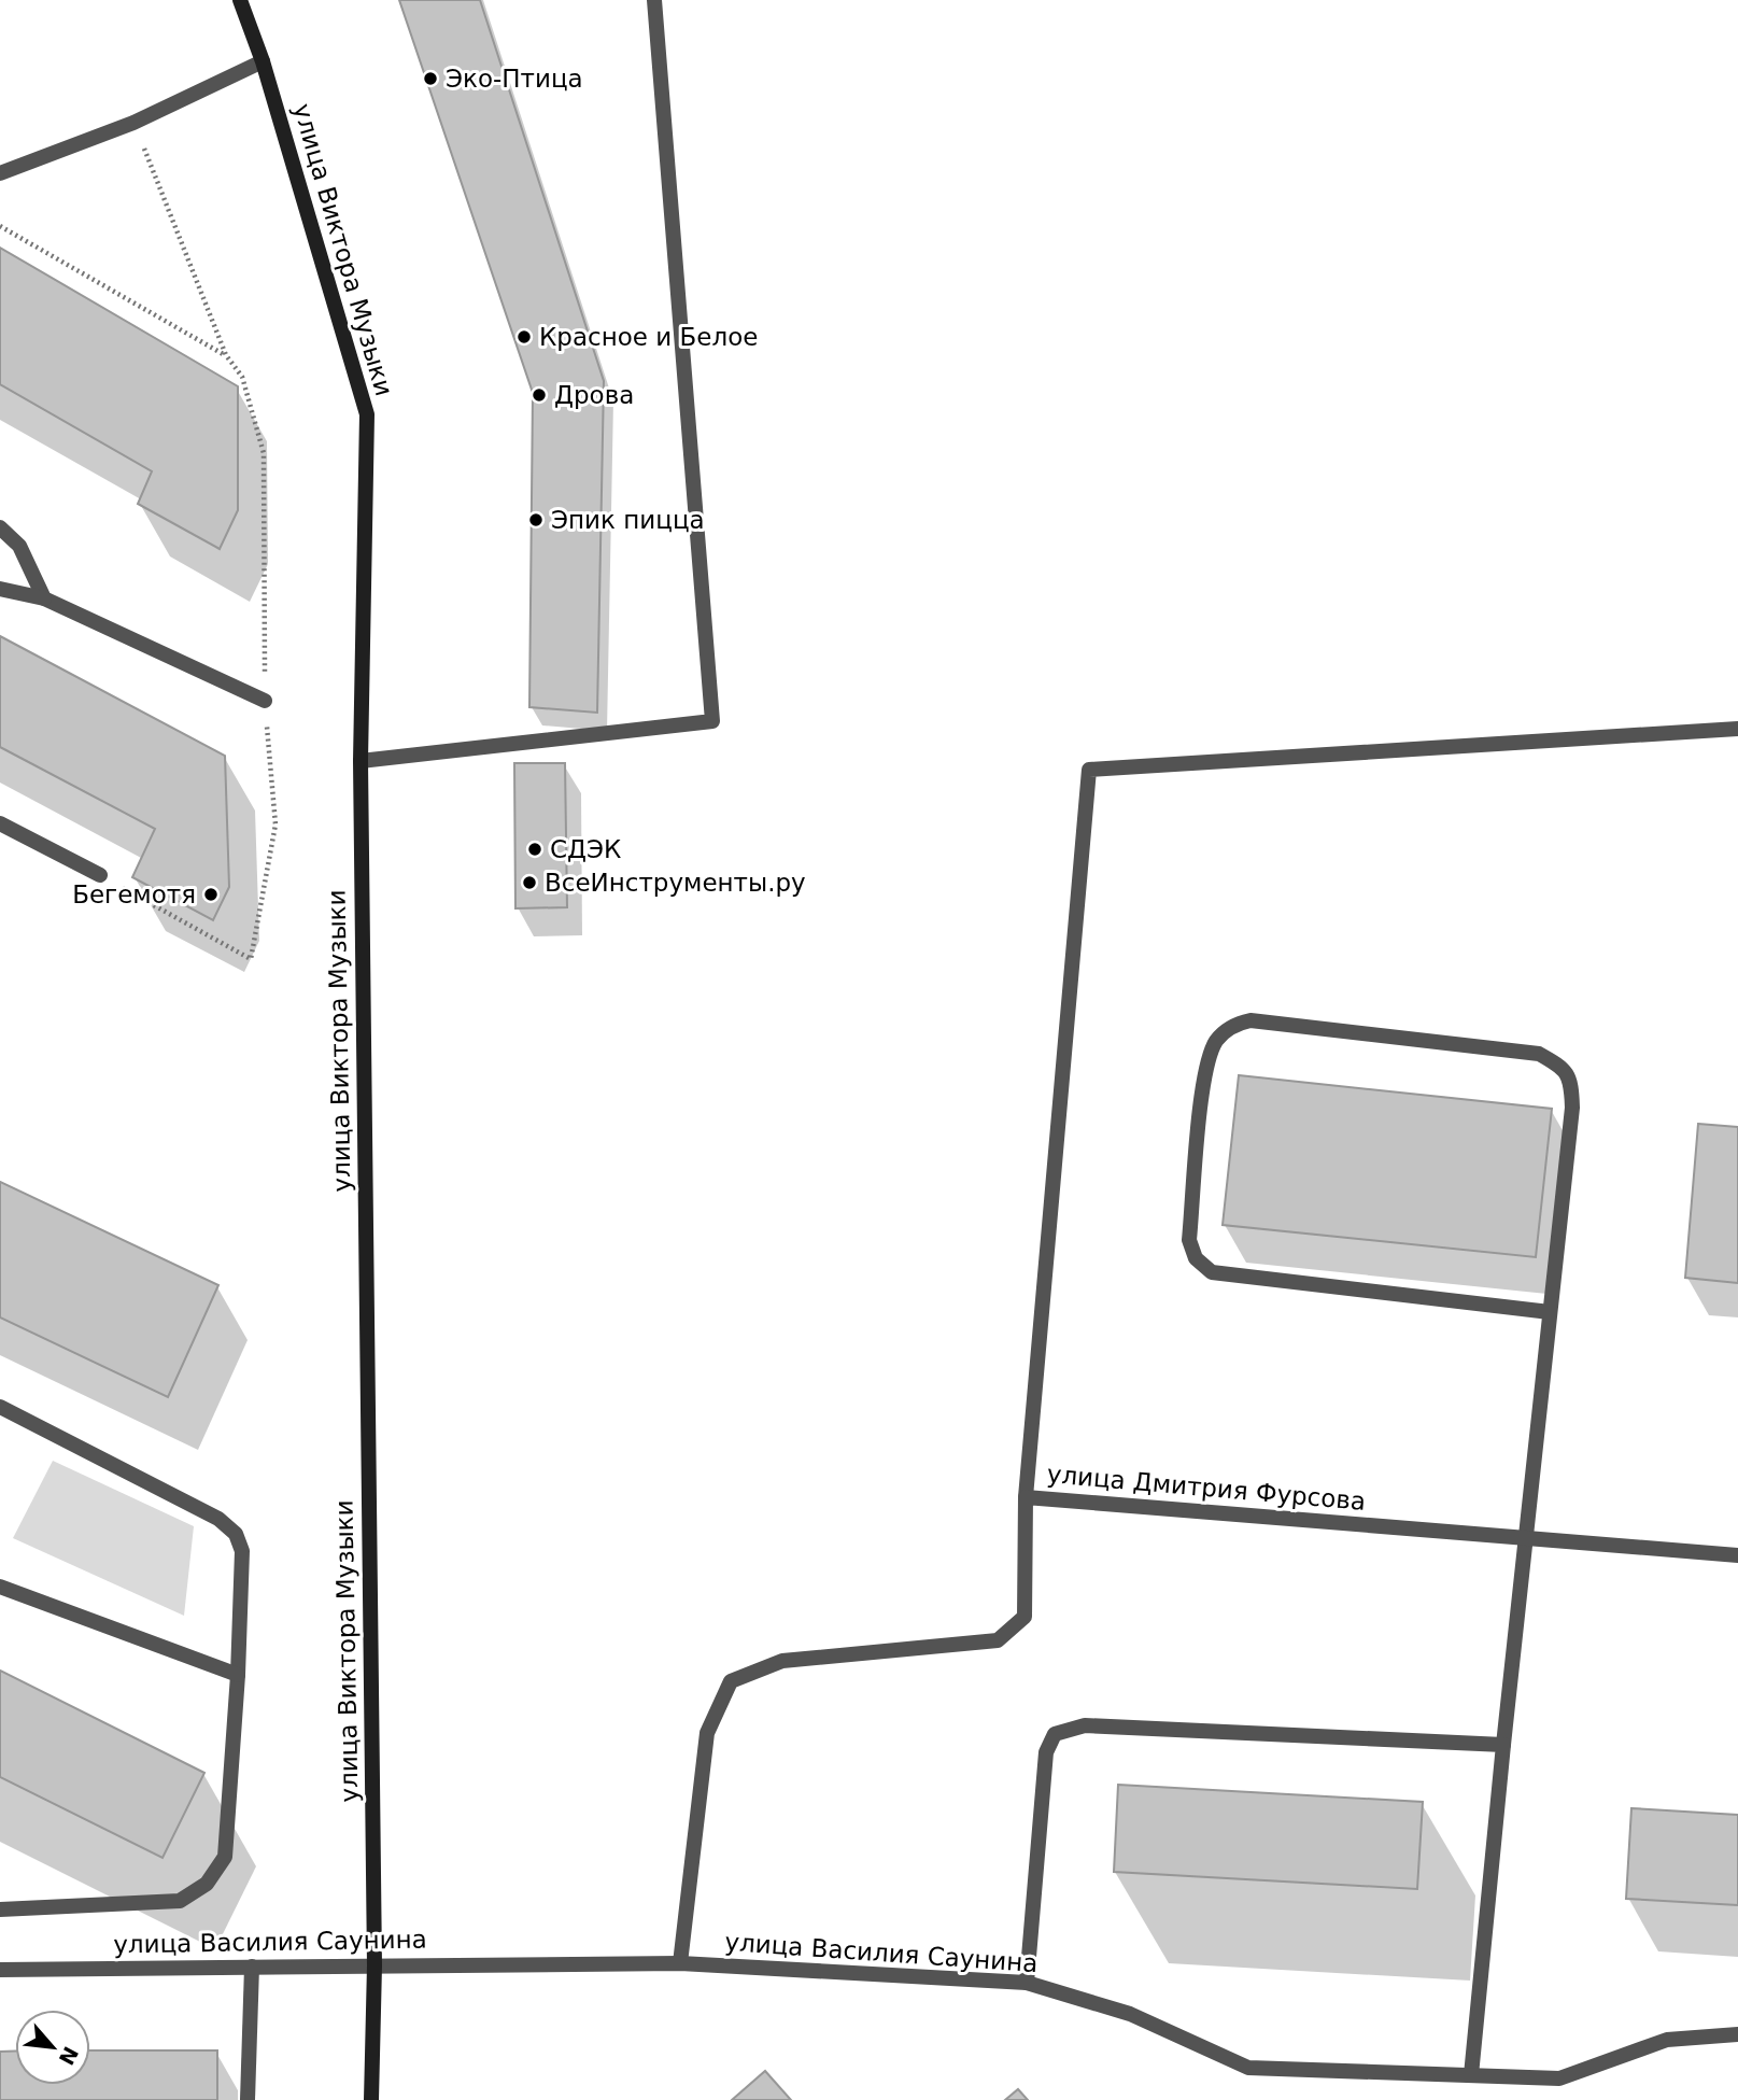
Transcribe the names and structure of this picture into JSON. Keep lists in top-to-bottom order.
{
  "streets": {
    "street": ["улица Виктора Музыки", "улица Дмитрия Фурсова", "улица Василия Саунина"]
  },
  "crossings": [
    ["улица Виктора Музыки", "улица Василия Саунина"],
    ["улица Дмитрия Фурсова", "улица Василия Саунина"]
  ],
  "places": [
    "Эко-Птица",
    "Красное и Белое",
    "Дрова",
    "Эпик пицца",
    "СДЭК",
    "ВсеИнструменты.ру",
    "Бегемотя"
  ],
  "north": "bottom right"
}
